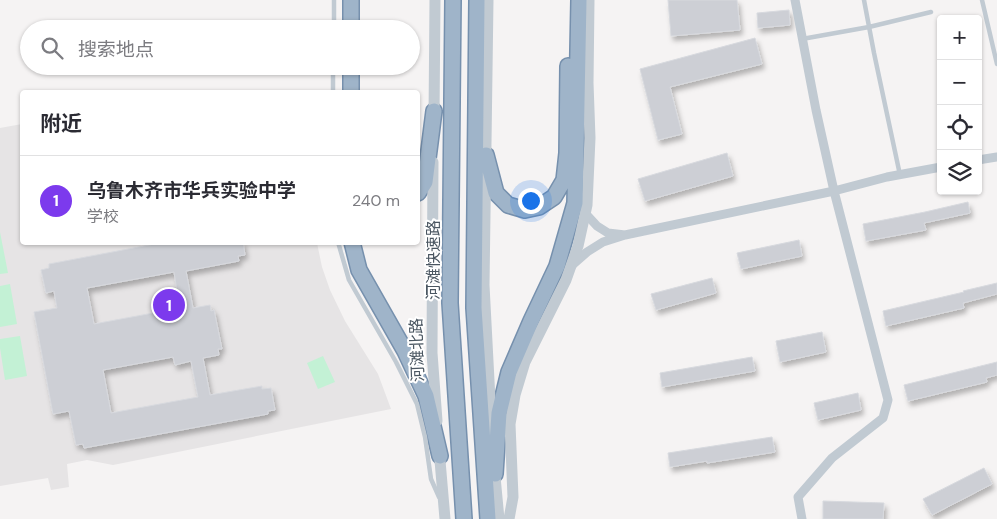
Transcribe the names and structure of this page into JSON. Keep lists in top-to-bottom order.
{
  "streets": {
    "highway": ["河滩快速路"],
    "street": ["河滩北路"]
  },
  "page": {
    "map_buttons": ["+", "−"],
    "search": "搜索地点",
    "heading": "附近",
    "list": [
      {
        "mark": "1",
        "name": "乌鲁木齐市华兵实验中学",
        "note": "学校",
        "value": "240 m"
      }
    ],
    "pins": "1"
  }
}
